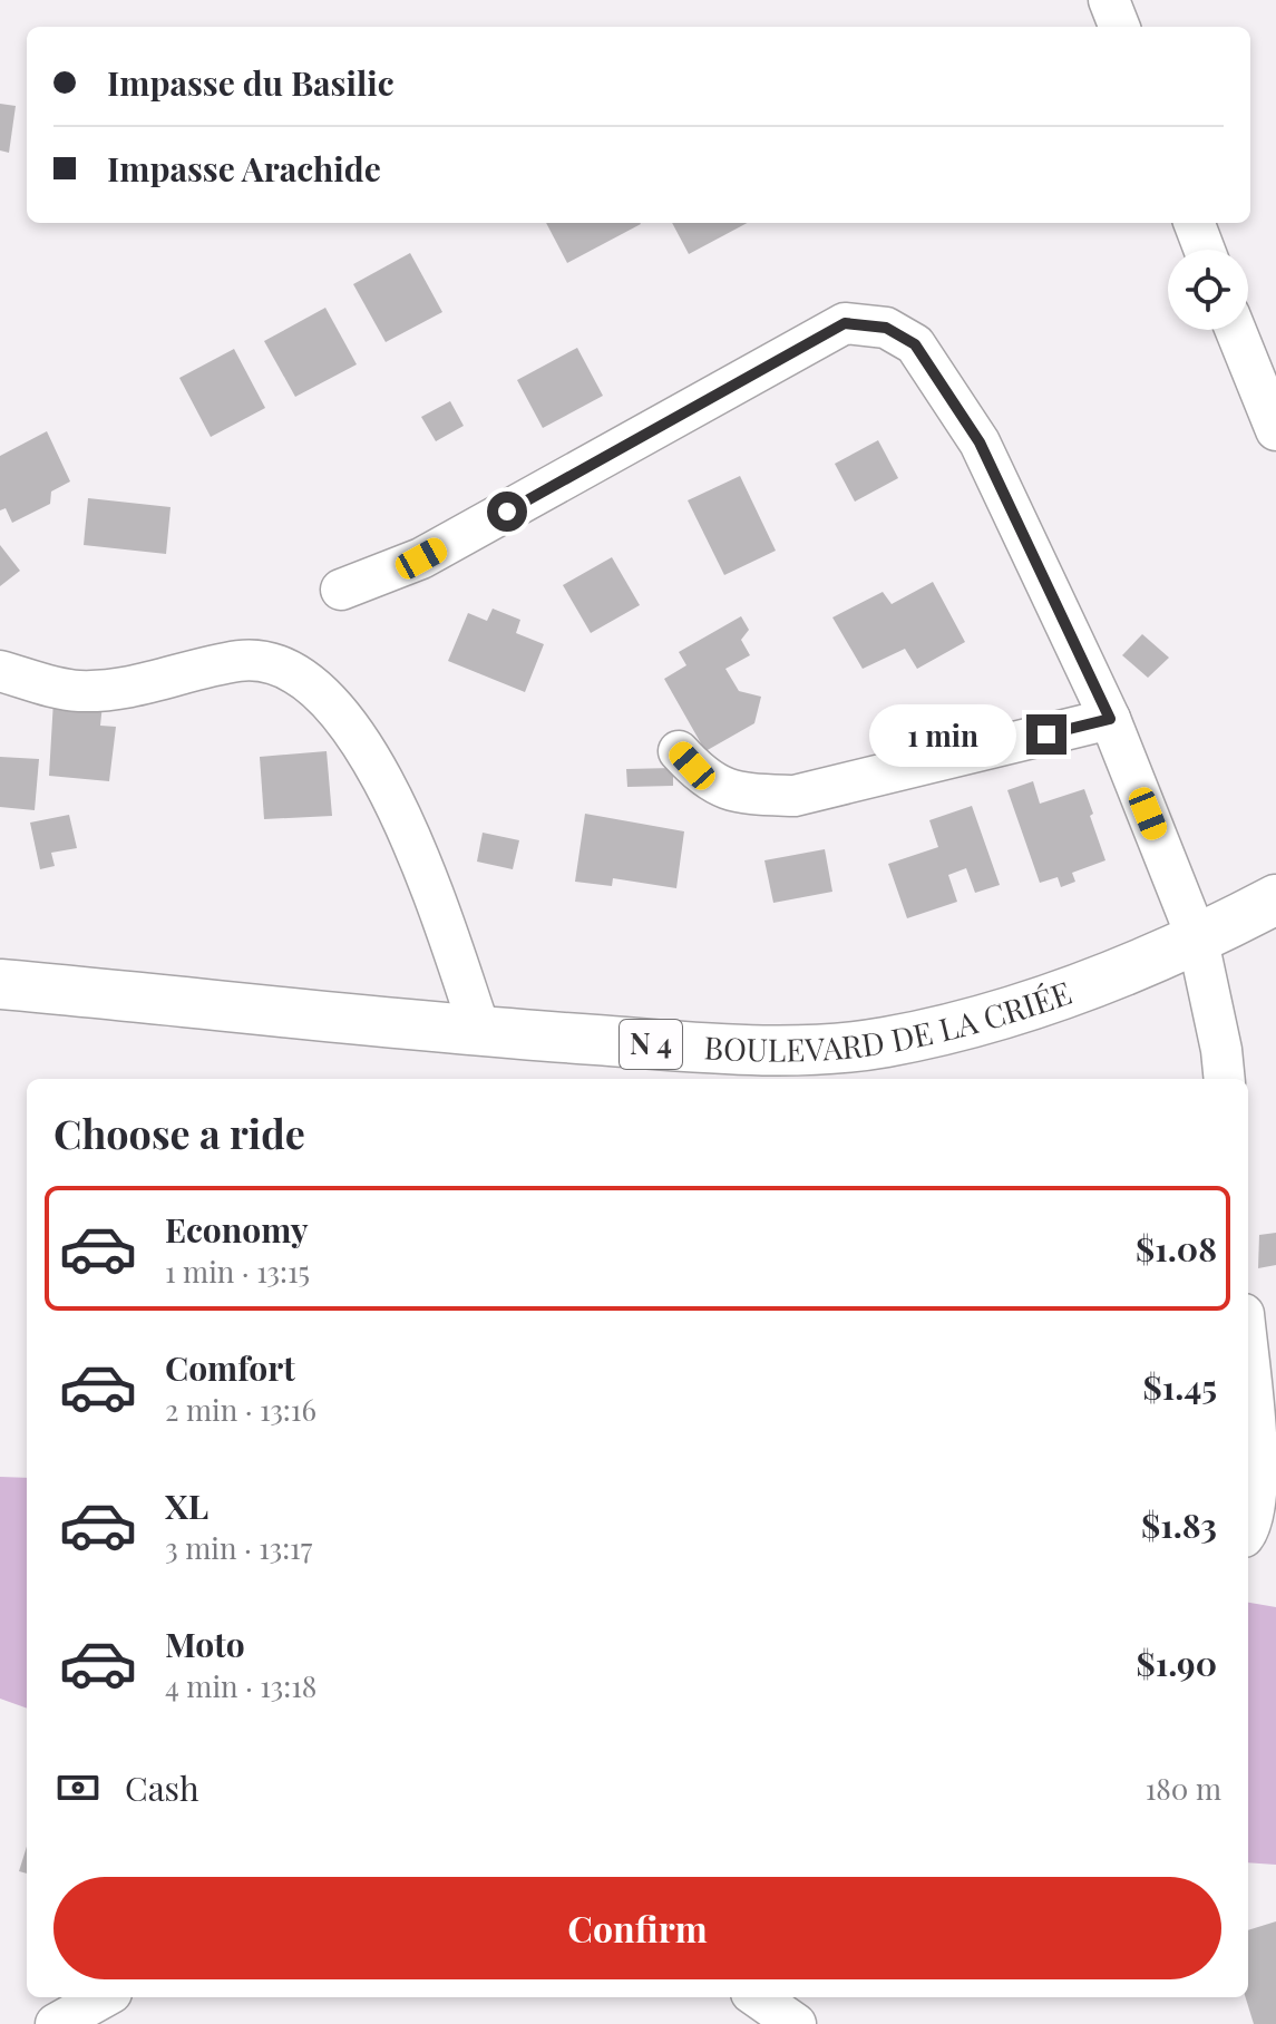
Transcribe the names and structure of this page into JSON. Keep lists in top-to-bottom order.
{
  "streets": {
    "main road": ["BOULEVARD DE LA CRIÉE", "N 4"]
  },
  "page": {
    "banner": ["Impasse du Basilic", "Impasse Arachide"],
    "bubble": "1 min",
    "heading": "Choose a ride",
    "list": [
      {
        "name": "Economy",
        "note": "1 min · 13:15",
        "value": "$1.08"
      },
      {
        "name": "Comfort",
        "note": "2 min · 13:16",
        "value": "$1.45"
      },
      {
        "name": "XL",
        "note": "3 min · 13:17",
        "value": "$1.83"
      },
      {
        "name": "Moto",
        "note": "4 min · 13:18",
        "value": "$1.90"
      }
    ],
    "pay": ["Cash", "180 m"],
    "buttons": "Confirm"
  }
}
